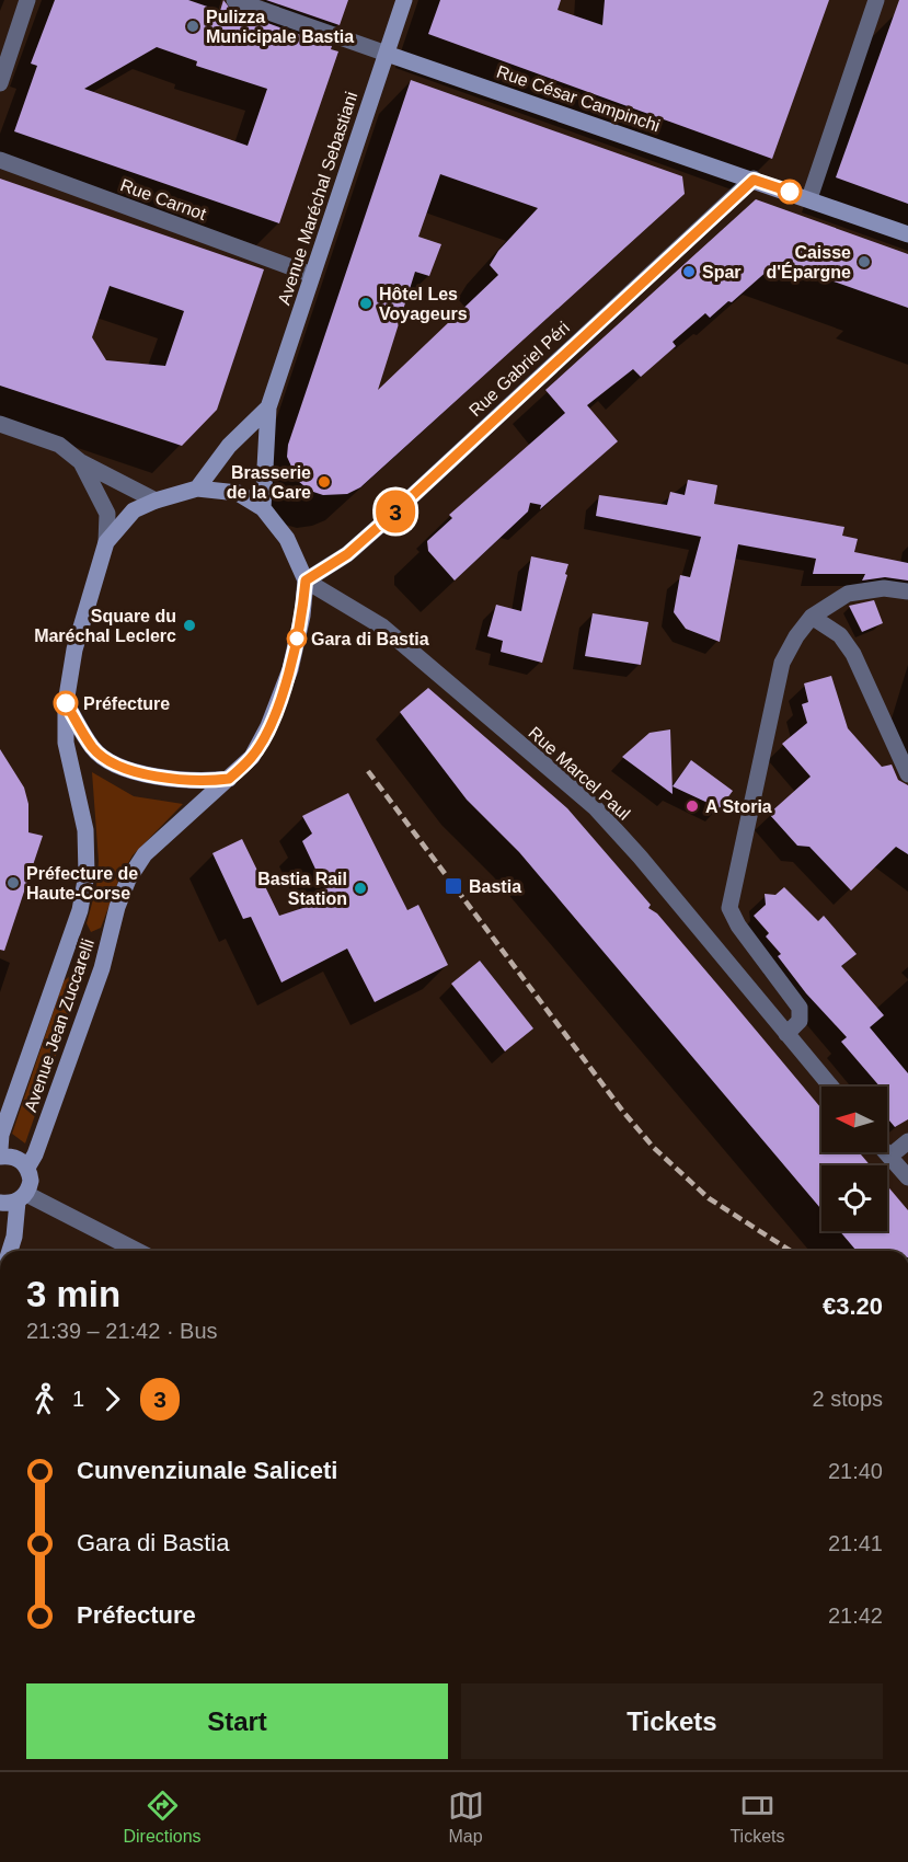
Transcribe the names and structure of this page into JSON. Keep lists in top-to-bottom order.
{
  "streets": {
    "main road": ["Rue César Campinchi", "Avenue Maréchal Sebastiani", "Avenue Jean Zuccarelli"],
    "street": ["Rue Carnot", "Rue Gabriel Péri", "Rue Marcel Paul"]
  },
  "crossings": [
    ["Rue César Campinchi", "Avenue Maréchal Sebastiani"],
    ["Rue César Campinchi", "Rue Gabriel Péri"],
    ["Avenue Maréchal Sebastiani", "Rue Carnot"],
    ["Rue Gabriel Péri", "Rue Marcel Paul"],
    ["Rue Gabriel Péri", "Avenue Jean Zuccarelli"],
    ["Rue Marcel Paul", "Avenue Jean Zuccarelli"]
  ],
  "places": {
    "other": [
      "Pulizza Municipale Bastia",
      "Caisse d'Épargne",
      "Spar",
      "Hôtel Les Voyageurs",
      "Brasserie de la Gare",
      "Square du Maréchal Leclerc",
      "Gara di Bastia",
      "Préfecture",
      "A Storia",
      "Préfecture de Haute-Corse",
      "Bastia Rail Station"
    ],
    "transit": ["Bastia"]
  },
  "lines": ["bus line 3"],
  "north": "left",
  "page": {
    "on_map": "3",
    "heading": ["3 min", "21:39 – 21:42 · Bus", "€3.20"],
    "legs": ["1", "3", "2 stops"],
    "list": [
      {
        "name": "Cunvenziunale Saliceti",
        "value": "21:40"
      },
      {
        "name": "Gara di Bastia",
        "value": "21:41"
      },
      {
        "name": "Préfecture",
        "value": "21:42"
      }
    ],
    "buttons": ["Start", "Tickets"],
    "tabs": ["Directions", "Map", "Tickets"]
  }
}
